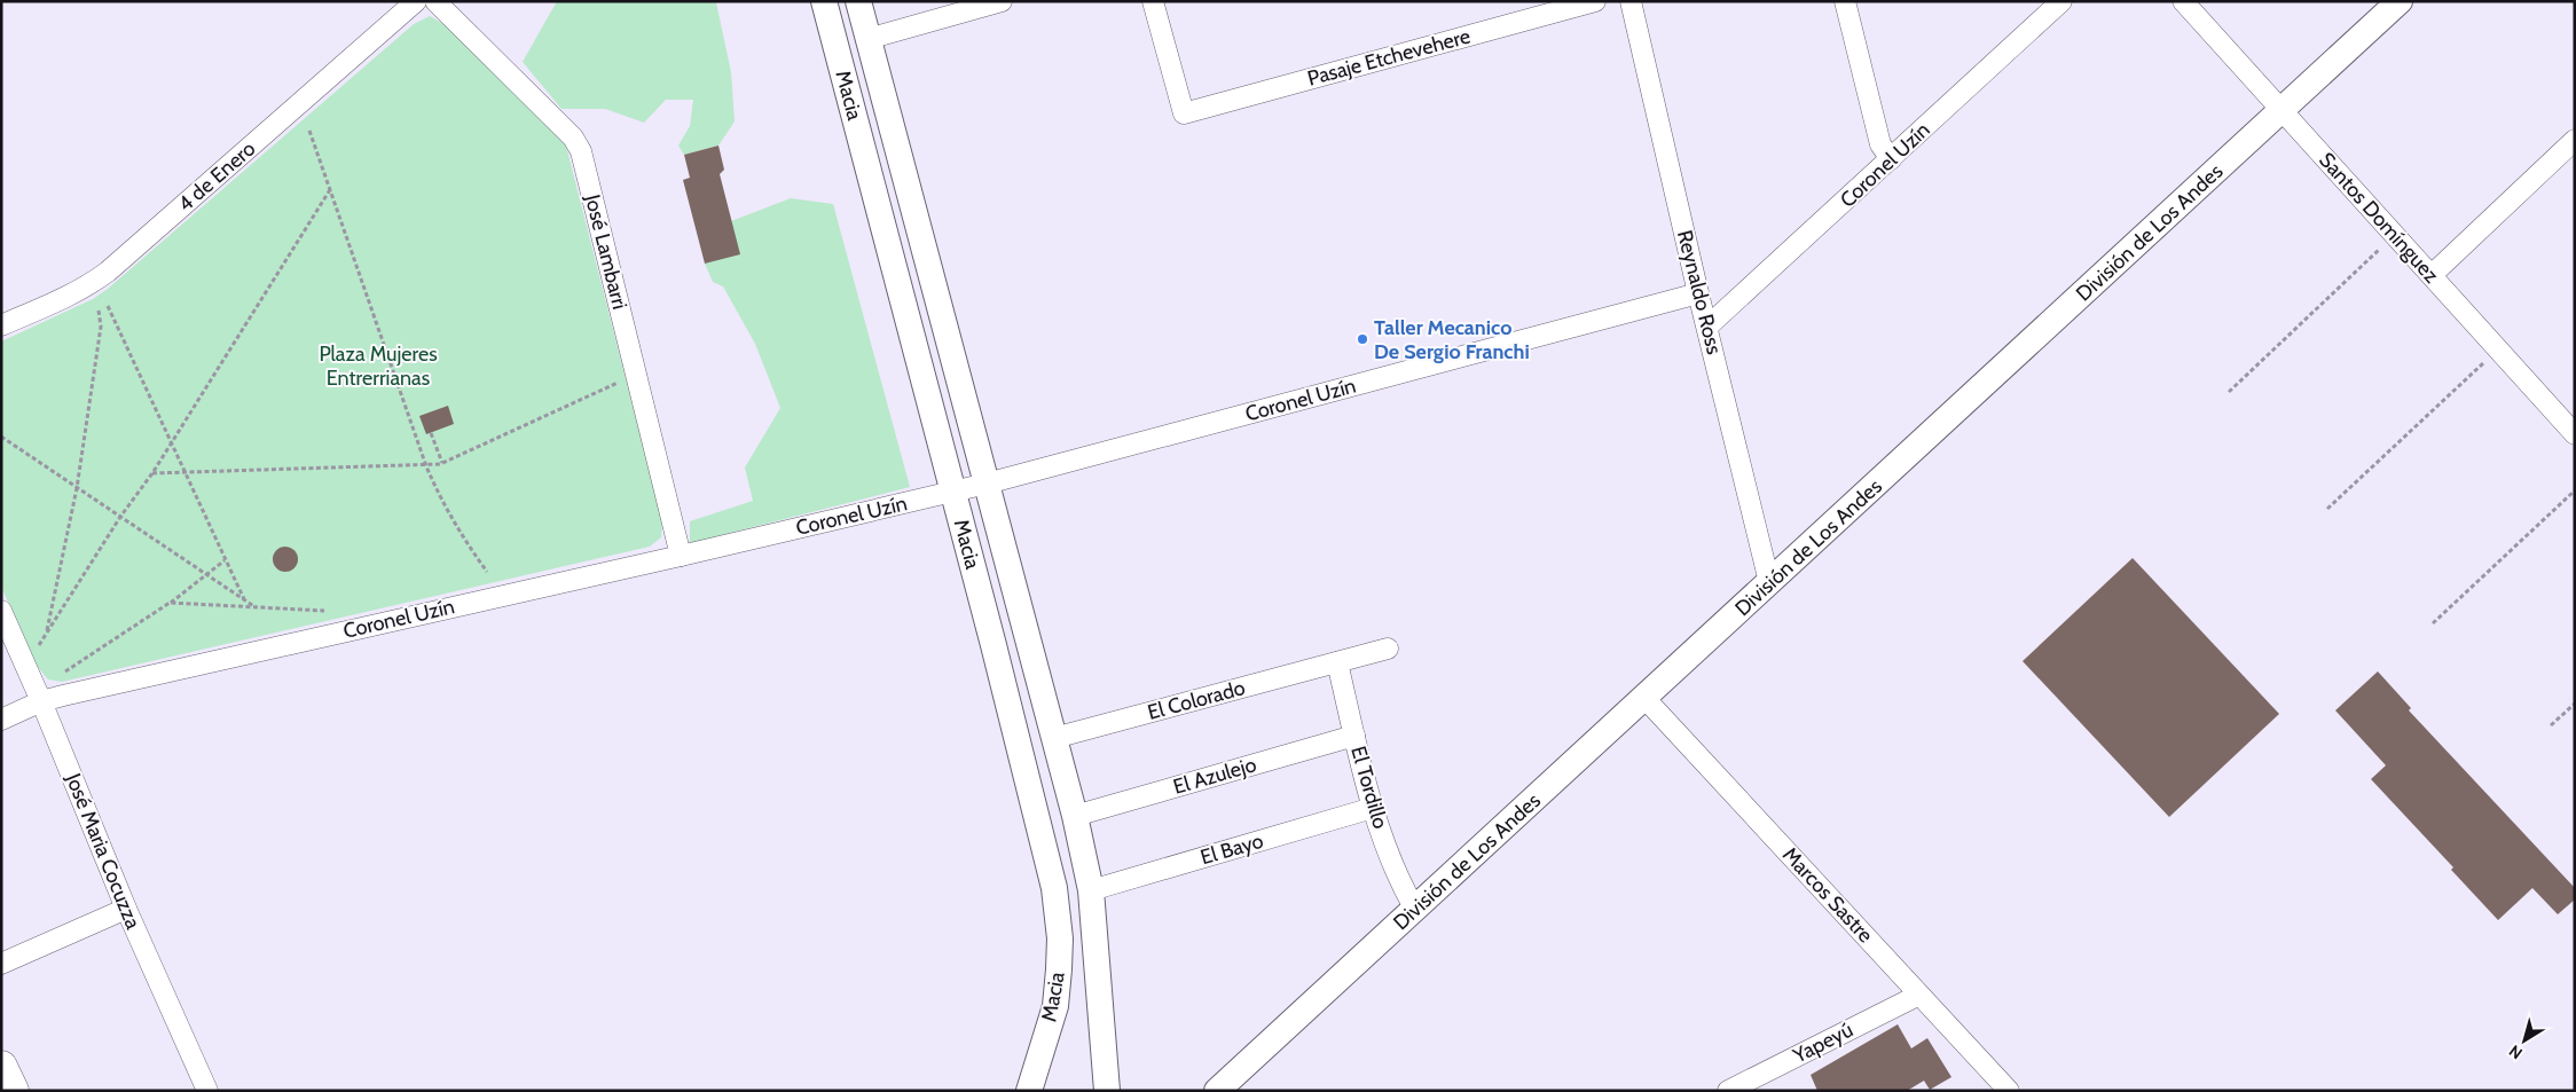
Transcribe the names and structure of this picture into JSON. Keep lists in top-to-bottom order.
{
  "streets": {
    "street": [
      "Pasaje Etchevehere",
      "Macia",
      "Coronel Uzín",
      "4 de Enero",
      "Santos Domínguez",
      "División de Los Andes",
      "José Lambarri",
      "Reynaldo Ross",
      "El Colorado",
      "El Azulejo",
      "El Tordillo",
      "El Bayo",
      "José Maria Cocuzza",
      "Marcos Sastre",
      "Yapeyú"
    ]
  },
  "crossings": [
    ["Macia", "Coronel Uzín"],
    ["Macia", "El Colorado"],
    ["Macia", "El Azulejo"],
    ["Macia", "El Bayo"],
    ["Coronel Uzín", "José Lambarri"],
    ["Coronel Uzín", "Reynaldo Ross"],
    ["Coronel Uzín", "José Maria Cocuzza"],
    ["Santos Domínguez", "División de Los Andes"],
    ["División de Los Andes", "Reynaldo Ross"],
    ["División de Los Andes", "El Tordillo"],
    ["División de Los Andes", "Marcos Sastre"],
    ["El Colorado", "El Tordillo"],
    ["El Azulejo", "El Tordillo"],
    ["El Tordillo", "El Bayo"],
    ["Marcos Sastre", "Yapeyú"]
  ],
  "parks": ["Plaza Mujeres Entrerrianas"],
  "places": ["Taller Mecanico De Sergio Franchi"],
  "north": "bottom left"
}
